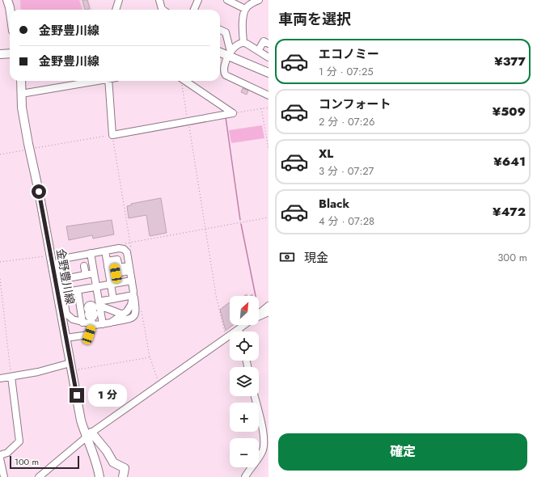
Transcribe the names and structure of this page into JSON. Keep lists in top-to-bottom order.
{
  "streets": {
    "main road": ["金野豊川線"]
  },
  "scale_bar": "100 m",
  "north": "top right",
  "page": {
    "heading": "車両を選択",
    "banner": ["金野豊川線", "金野豊川線"],
    "list": [
      {
        "name": "エコノミー",
        "note": "1 分 · 07:25",
        "value": "¥377"
      },
      {
        "name": "コンフォート",
        "note": "2 分 · 07:26",
        "value": "¥509"
      },
      {
        "name": "XL",
        "note": "3 分 · 07:27",
        "value": "¥641"
      },
      {
        "name": "Black",
        "note": "4 分 · 07:28",
        "value": "¥472"
      }
    ],
    "pay": ["現金", "300 m"],
    "map_buttons": ["+", "−"],
    "bubble": "1 分",
    "buttons": "確定",
    "scale": "100 m"
  }
}
